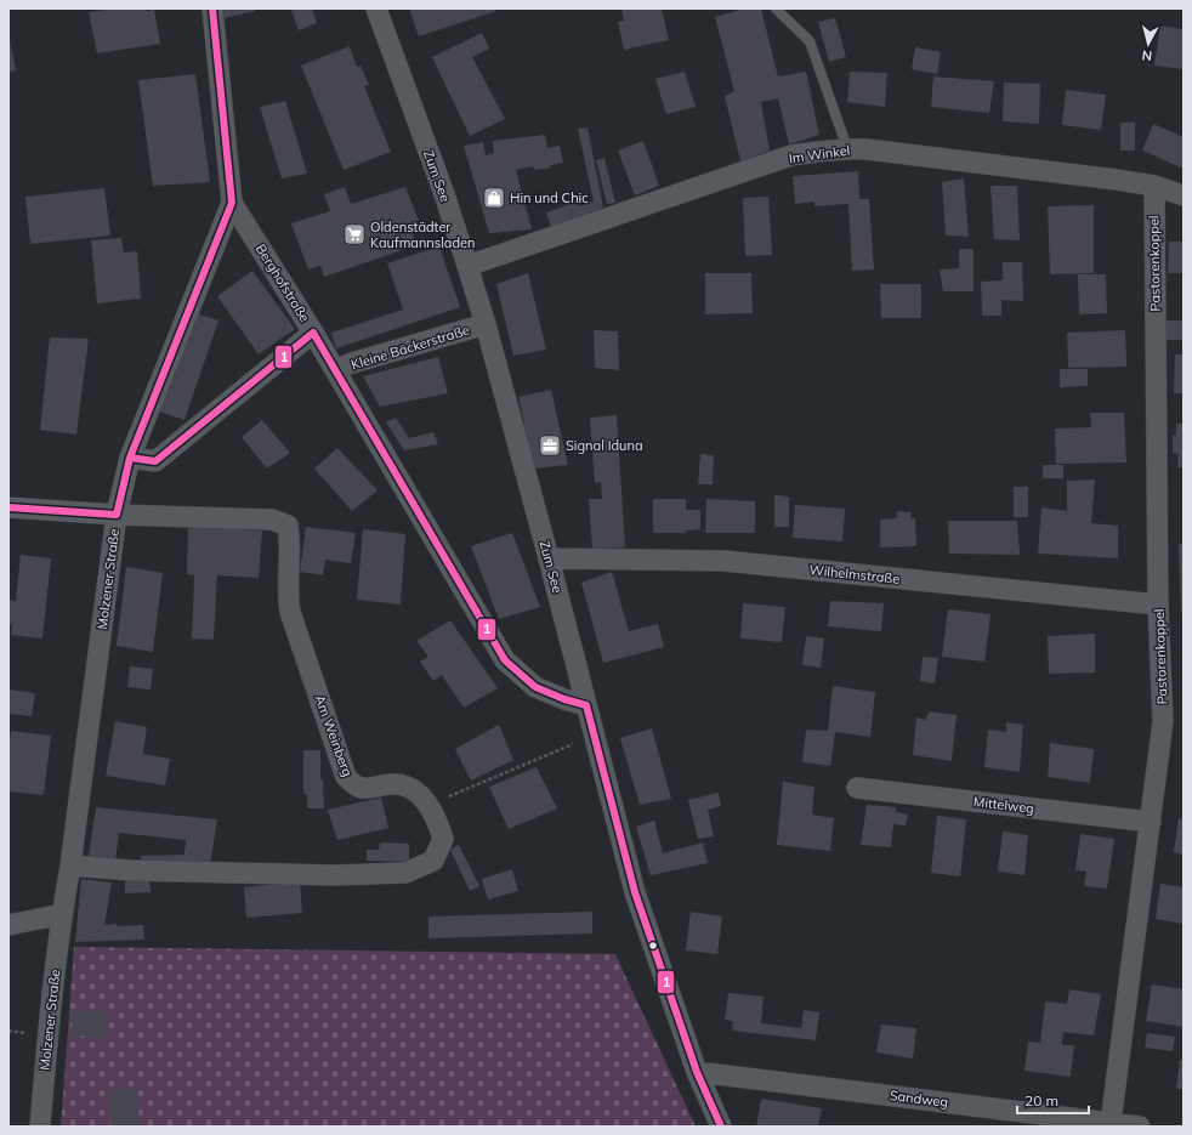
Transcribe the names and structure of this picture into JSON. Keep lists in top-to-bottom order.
{
  "streets": {
    "street": [
      "Im Winkel",
      "Zum See",
      "Pastorenkoppel",
      "Berghofstraße",
      "Kleine Bäckerstraße",
      "Wilhelmstraße",
      "Molzener Straße",
      "Am Weinberg",
      "Mittelweg",
      "Sandweg"
    ]
  },
  "crossings": [
    ["Im Winkel", "Zum See"],
    ["Im Winkel", "Pastorenkoppel"],
    ["Zum See", "Berghofstraße"],
    ["Zum See", "Kleine Bäckerstraße"],
    ["Zum See", "Wilhelmstraße"],
    ["Zum See", "Sandweg"],
    ["Pastorenkoppel", "Wilhelmstraße"],
    ["Pastorenkoppel", "Mittelweg"],
    ["Pastorenkoppel", "Sandweg"],
    ["Berghofstraße", "Kleine Bäckerstraße"],
    ["Berghofstraße", "Molzener Straße"],
    ["Molzener Straße", "Am Weinberg"]
  ],
  "places": {
    "shop": ["Hin und Chic"],
    "supermarket": ["Oldenstädter Kaufmannsladen"],
    "office": ["Signal Iduna"]
  },
  "lines": ["transit line 1"],
  "scale_bar": "20 m",
  "north": "bottom"
}
